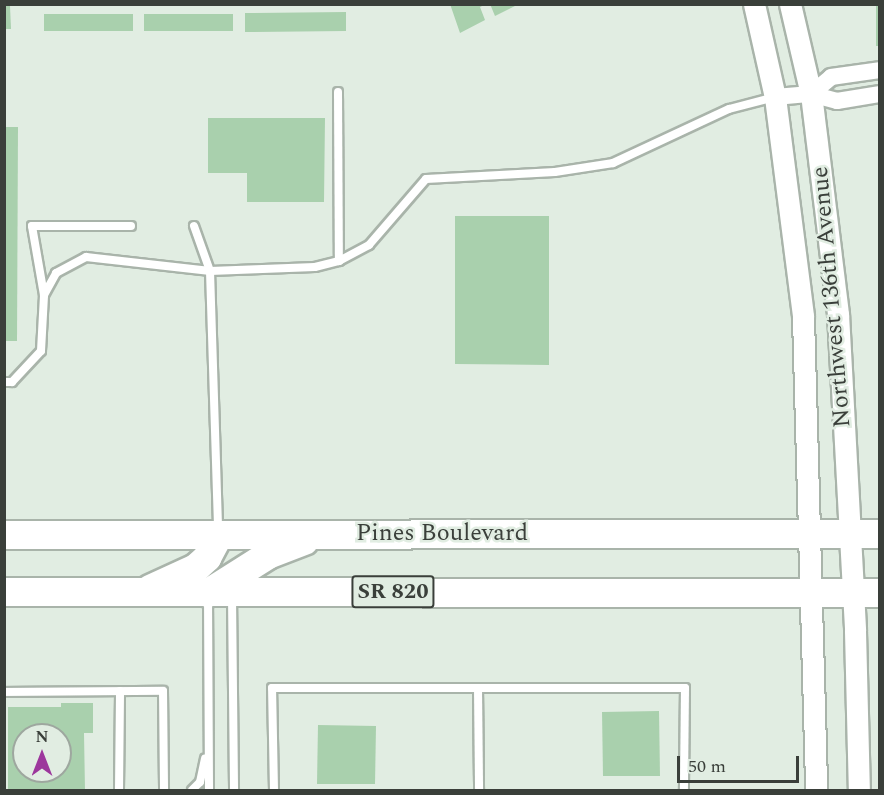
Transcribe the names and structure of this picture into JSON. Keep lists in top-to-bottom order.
{
  "streets": {
    "highway": ["Pines Boulevard", "SR 820"],
    "street": ["Northwest 136th Avenue"]
  },
  "crossings": [
    ["Northwest 136th Avenue", "Pines Boulevard"],
    ["Northwest 136th Avenue", "SR 820"]
  ],
  "scale_bar": "50 m",
  "north": "top"
}
